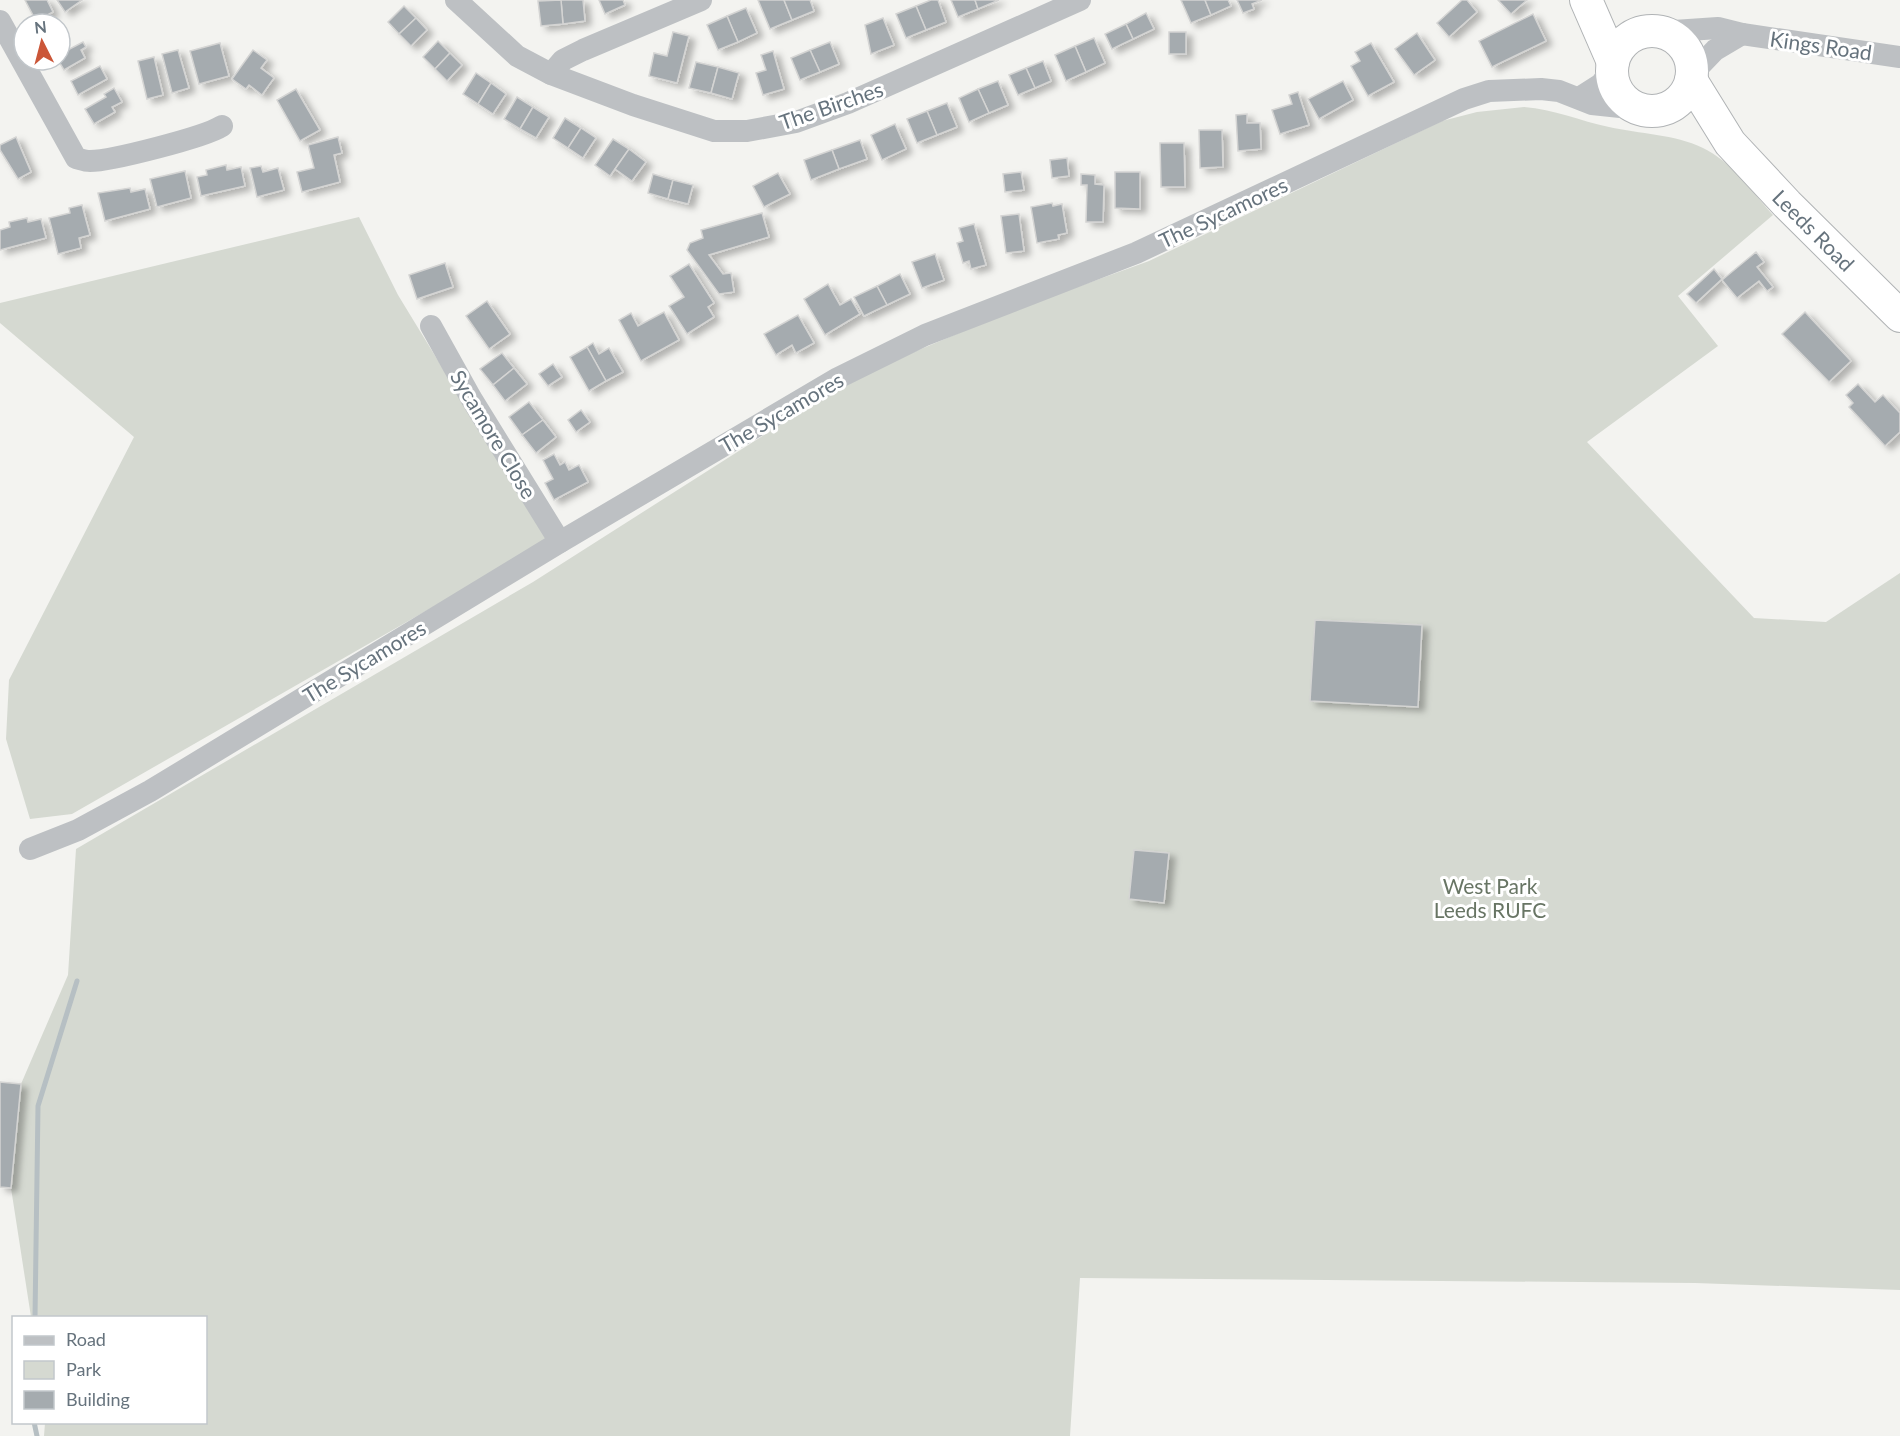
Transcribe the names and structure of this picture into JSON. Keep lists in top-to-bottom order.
{
  "streets": {
    "highway": ["Leeds Road"],
    "street": [
      "Kings Road",
      "The Birches",
      "The Sycamores",
      "Sycamore Close"
    ]
  },
  "crossings": [
    ["Kings Road", "The Sycamores"],
    ["Kings Road", "Leeds Road"],
    ["The Sycamores", "Leeds Road"],
    ["The Sycamores", "Sycamore Close"]
  ],
  "parks": ["West Park Leeds RUFC"],
  "legend": ["Road", "Park", "Building"],
  "north": "top"
}
